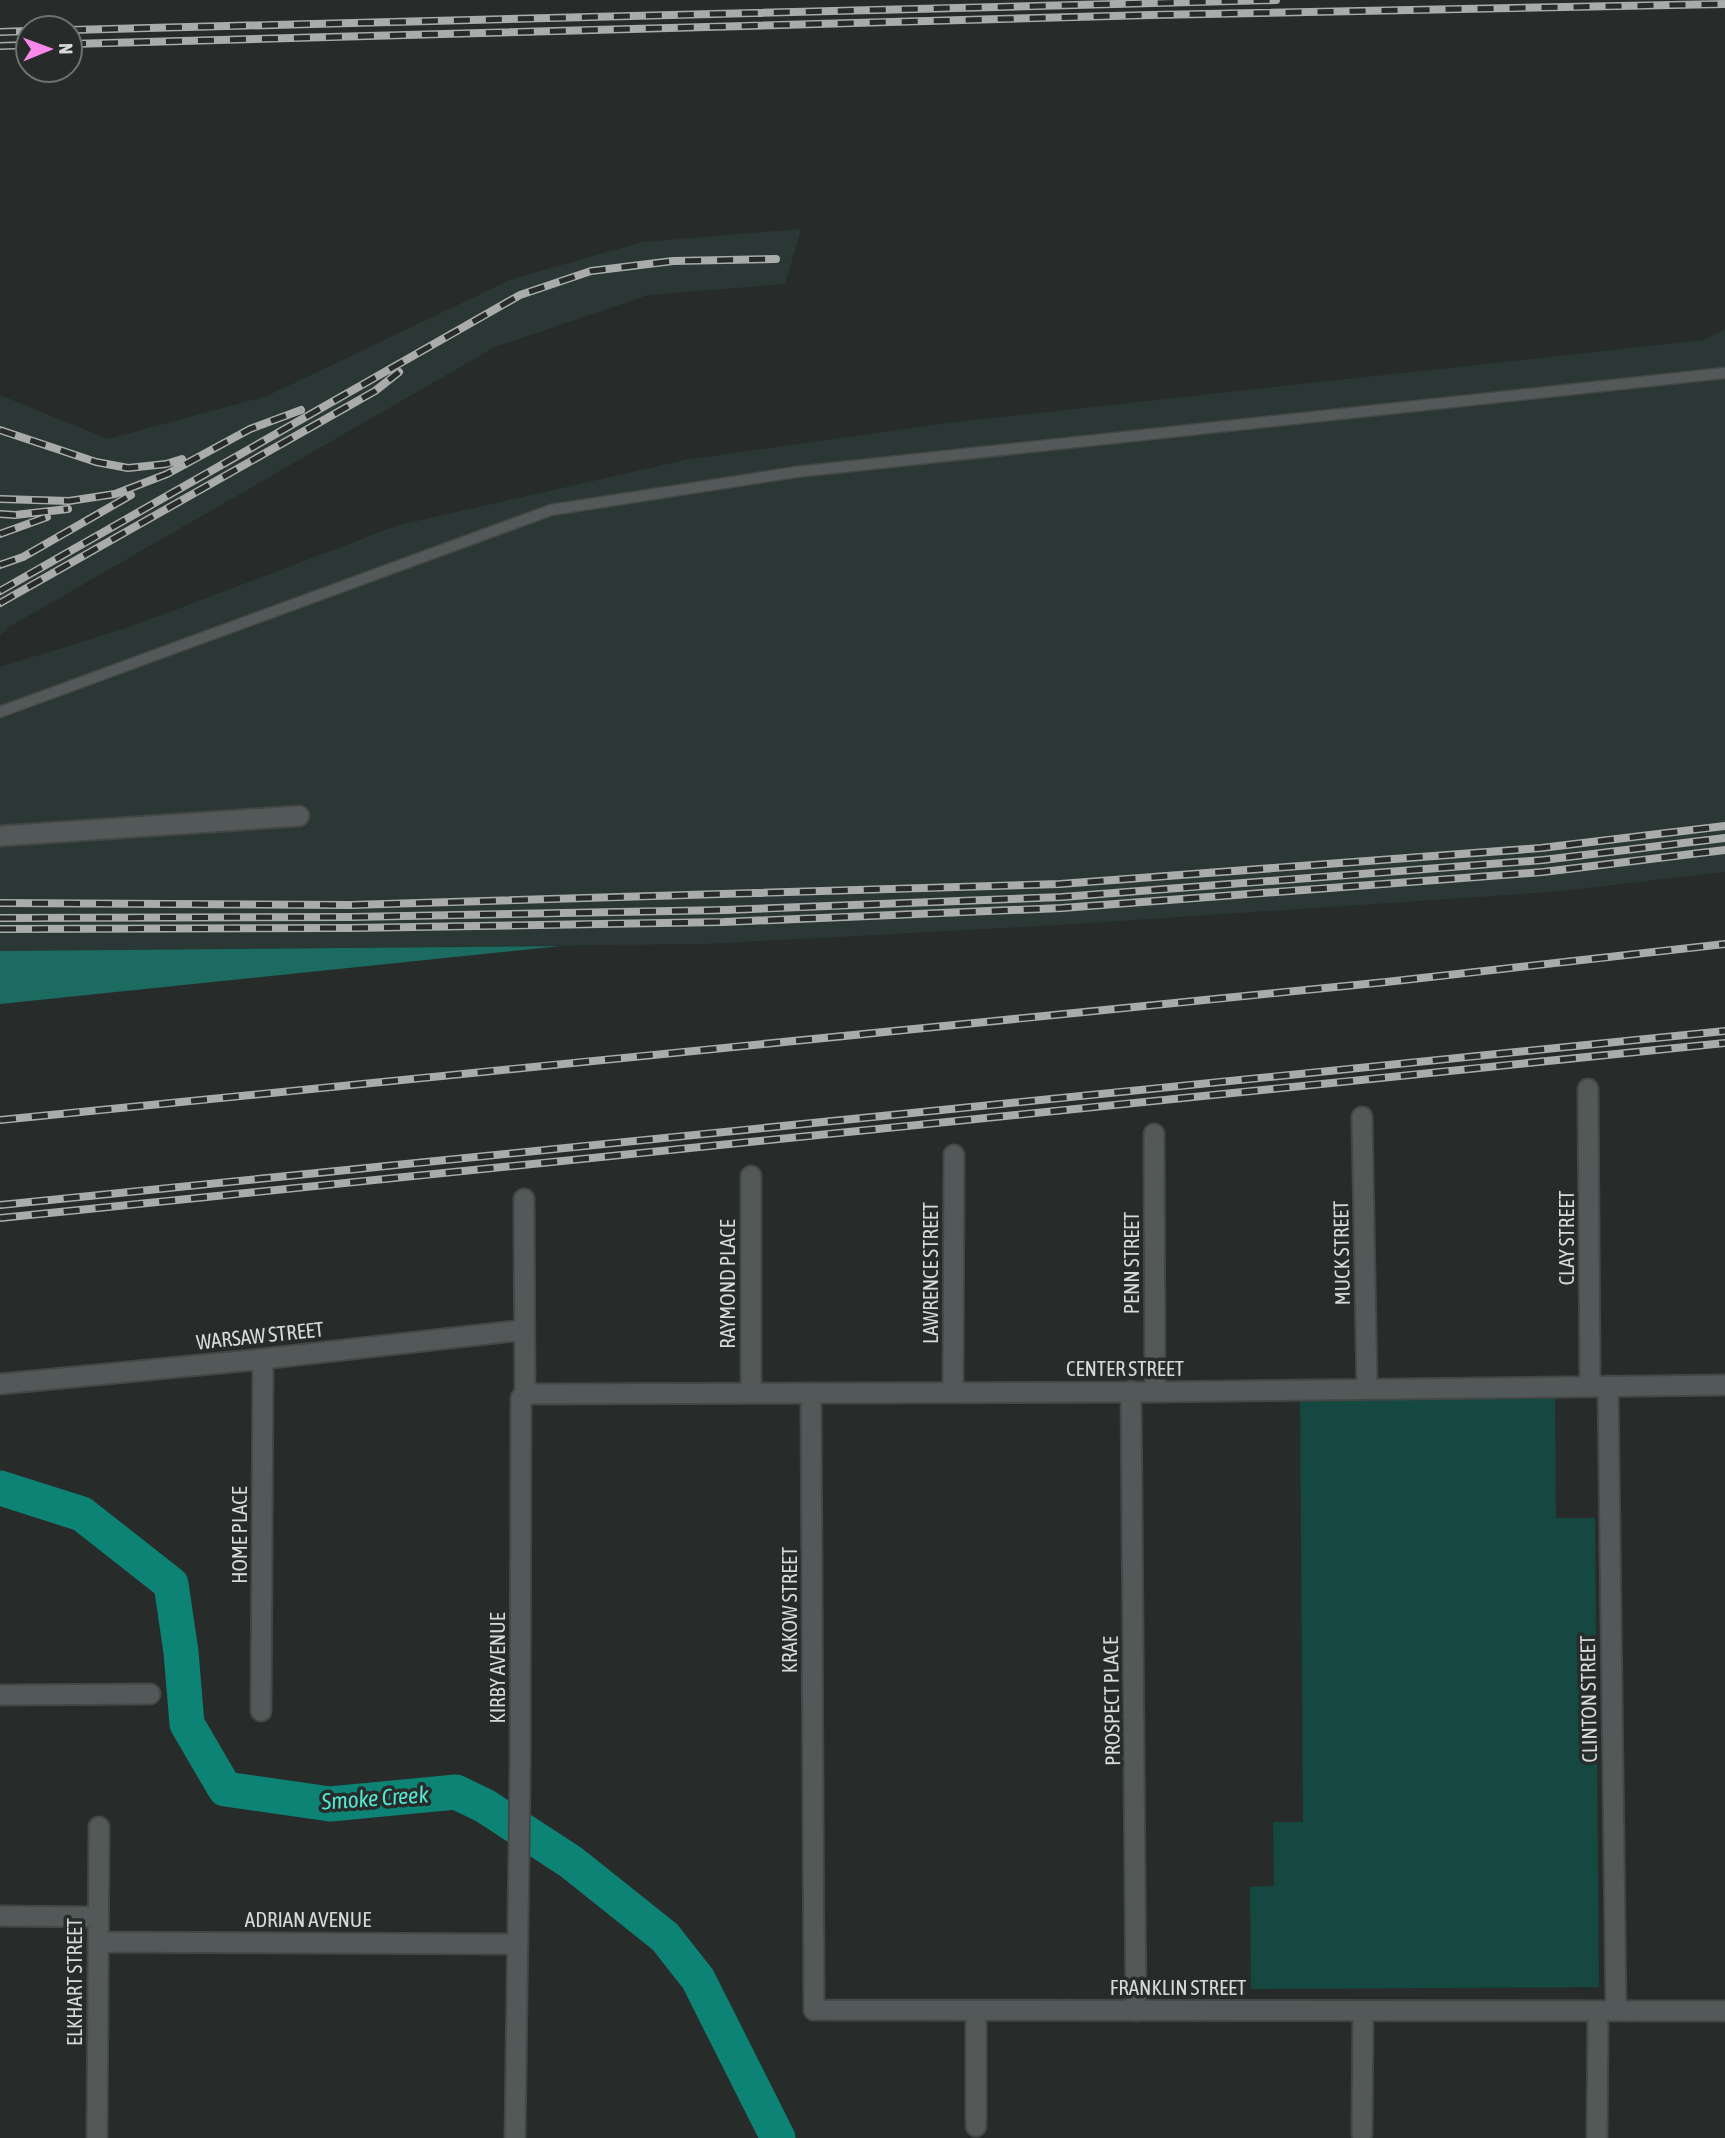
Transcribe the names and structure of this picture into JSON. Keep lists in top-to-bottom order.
{
  "streets": {
    "street": [
      "CLAY STREET",
      "MUCK STREET",
      "PENN STREET",
      "LAWRENCE STREET",
      "RAYMOND PLACE",
      "WARSAW STREET",
      "CENTER STREET",
      "HOME PLACE",
      "KRAKOW STREET",
      "KIRBY AVENUE",
      "CLINTON STREET",
      "PROSPECT PLACE",
      "ADRIAN AVENUE",
      "ELKHART STREET",
      "FRANKLIN STREET"
    ]
  },
  "crossings": [
    ["CLAY STREET", "CENTER STREET"],
    ["CLAY STREET", "CLINTON STREET"],
    ["MUCK STREET", "CENTER STREET"],
    ["PENN STREET", "CENTER STREET"],
    ["LAWRENCE STREET", "CENTER STREET"],
    ["RAYMOND PLACE", "CENTER STREET"],
    ["WARSAW STREET", "HOME PLACE"],
    ["WARSAW STREET", "KIRBY AVENUE"],
    ["CENTER STREET", "KRAKOW STREET"],
    ["CENTER STREET", "KIRBY AVENUE"],
    ["CENTER STREET", "CLINTON STREET"],
    ["CENTER STREET", "PROSPECT PLACE"],
    ["KRAKOW STREET", "FRANKLIN STREET"],
    ["KIRBY AVENUE", "ADRIAN AVENUE"],
    ["CLINTON STREET", "FRANKLIN STREET"],
    ["PROSPECT PLACE", "FRANKLIN STREET"],
    ["ADRIAN AVENUE", "ELKHART STREET"]
  ],
  "water": ["Smoke Creek"],
  "north": "right"
}
